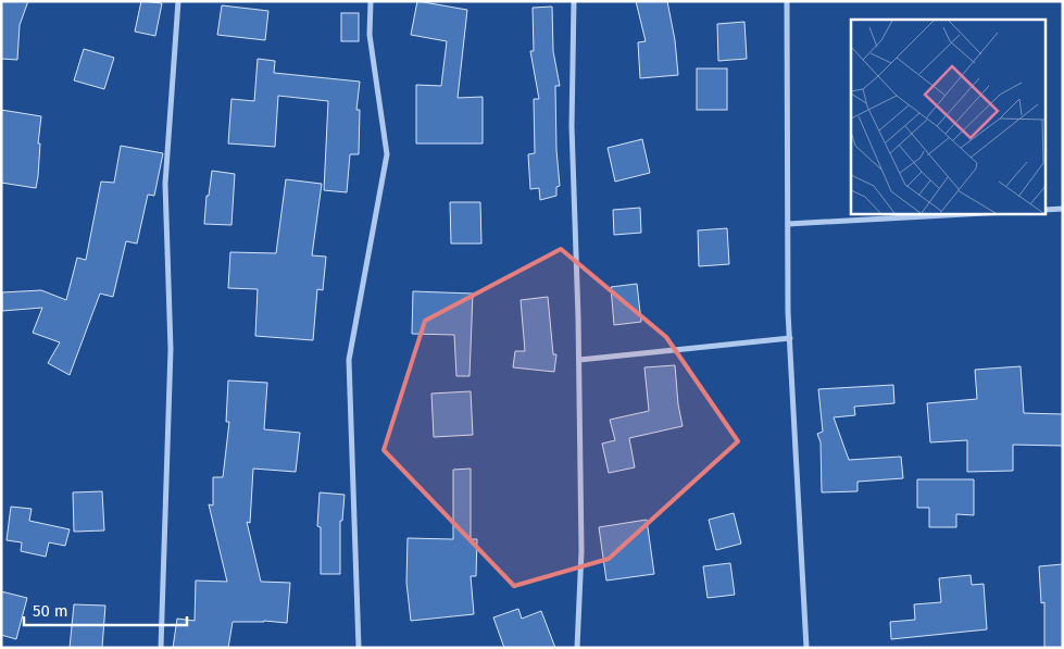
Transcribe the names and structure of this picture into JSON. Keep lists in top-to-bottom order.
{
  "scale_bar": "50 m"
}
